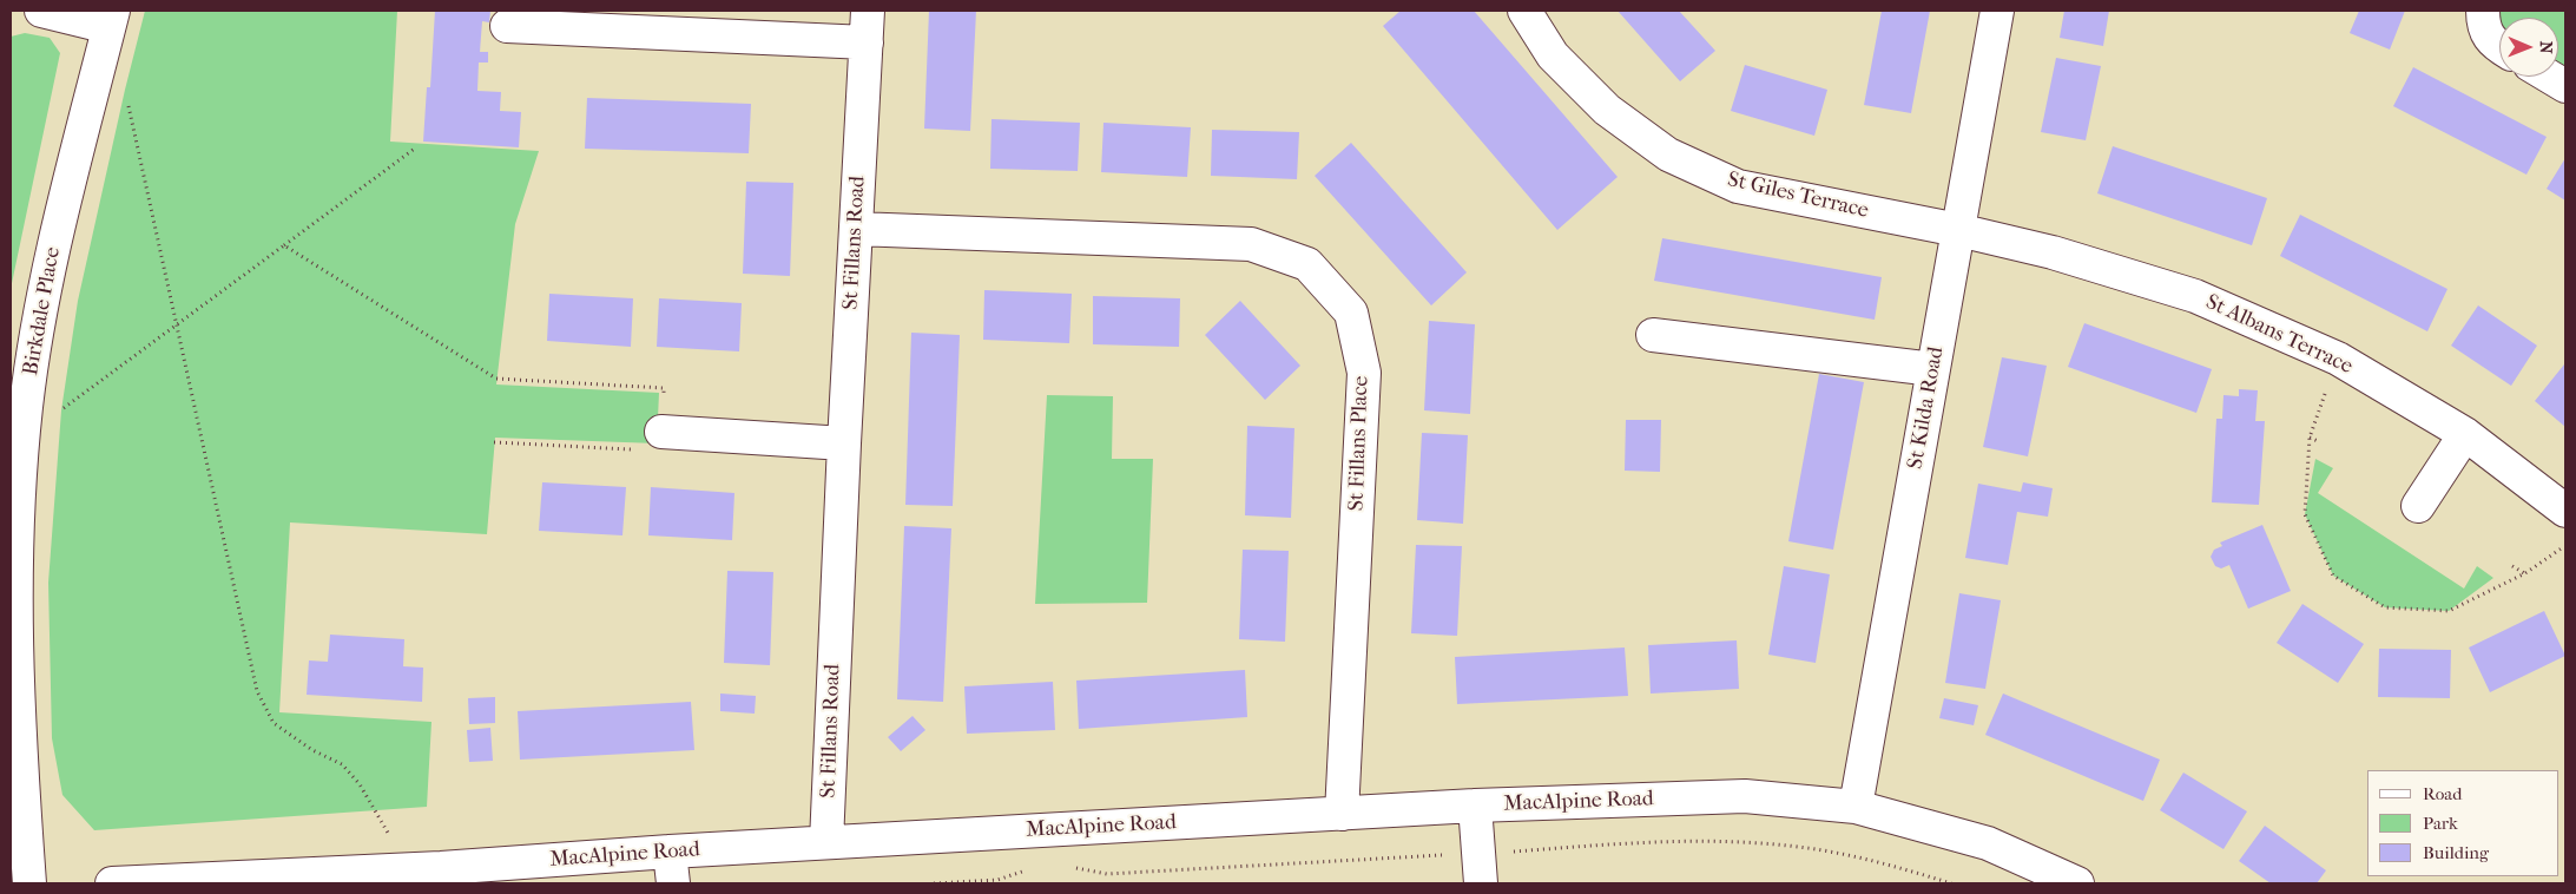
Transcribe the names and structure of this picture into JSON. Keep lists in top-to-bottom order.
{
  "streets": {
    "street": [
      "St Giles Terrace",
      "St Fillans Road",
      "Birkdale Place",
      "St Albans Terrace",
      "St Kilda Road",
      "St Fillans Place",
      "MacAlpine Road"
    ]
  },
  "crossings": [
    ["St Giles Terrace", "St Albans Terrace"],
    ["St Giles Terrace", "St Kilda Road"],
    ["St Fillans Road", "St Fillans Place"],
    ["St Fillans Road", "MacAlpine Road"],
    ["St Albans Terrace", "St Kilda Road"],
    ["St Kilda Road", "MacAlpine Road"],
    ["St Fillans Place", "MacAlpine Road"]
  ],
  "legend": ["Road", "Park", "Building"],
  "north": "right"
}
